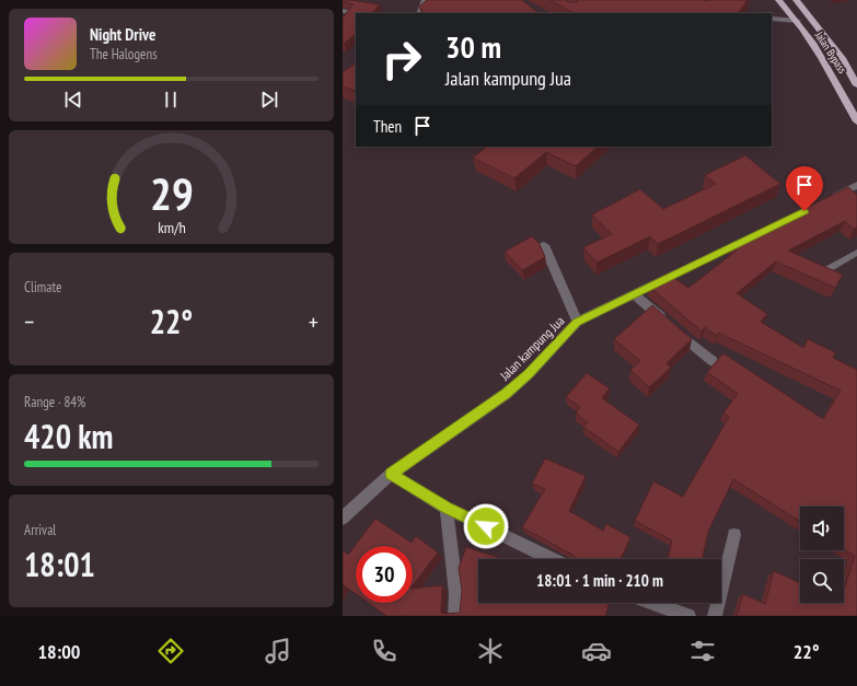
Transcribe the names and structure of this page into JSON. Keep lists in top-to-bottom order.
{
  "streets": {
    "highway": ["Jalan Bypass"],
    "street": ["Jalan kampung Jua"]
  },
  "page": {
    "turn": ["30 m", "Jalan kampung Jua"],
    "song": ["Night Drive", "The Halogens"],
    "then": "Then",
    "tile": [
      "Climate",
      ["Range · 84%", "420 km"],
      ["Arrival", "18:01"]
    ],
    "heat": ["−", "22°", "+"],
    "limit": "30",
    "trip": "18:01 · 1 min · 210 m",
    "tabs": ["18:00", "22°"],
    "gauge": ["29", "km/h"]
  }
}
